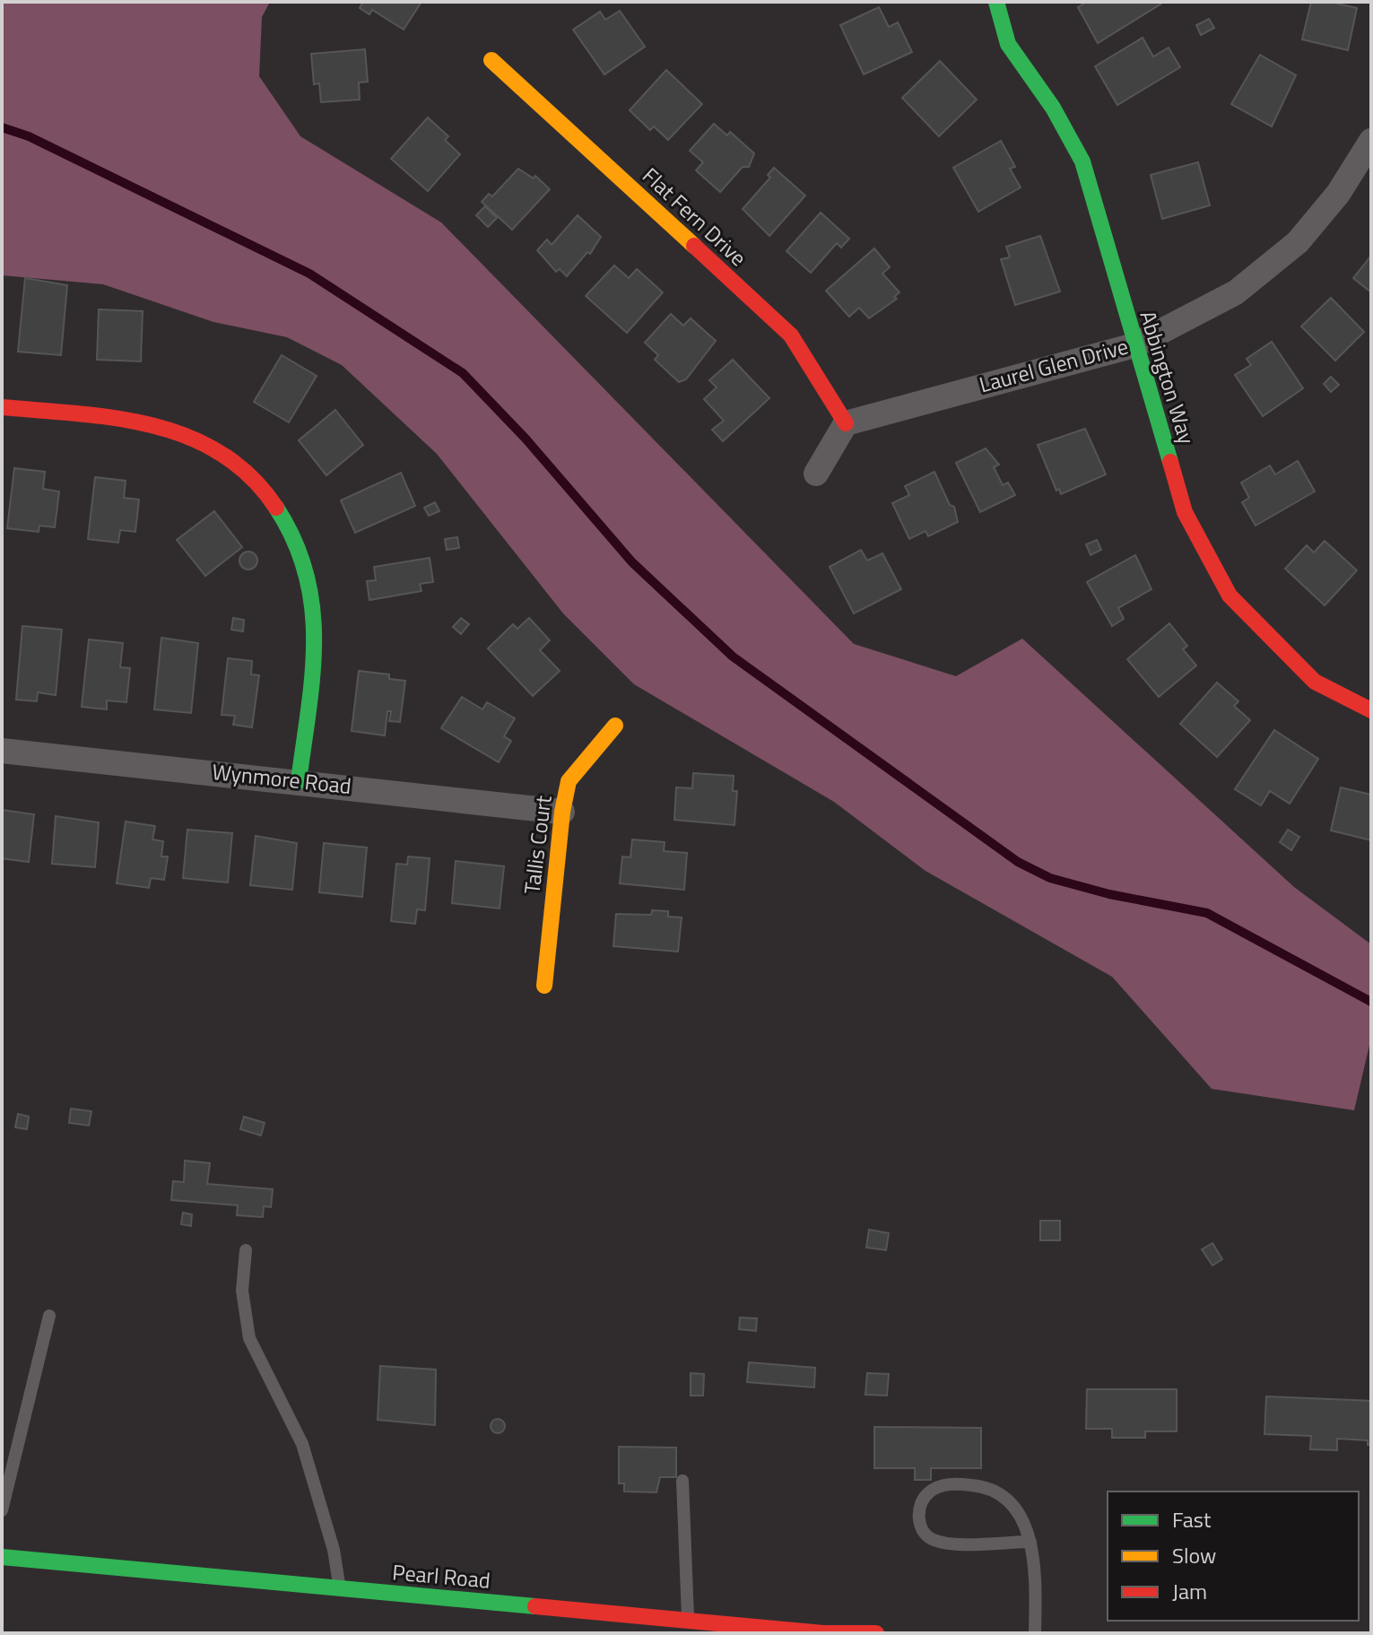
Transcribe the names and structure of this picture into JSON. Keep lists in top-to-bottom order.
{
  "streets": {
    "street": [
      "Flat Fern Drive",
      "Laurel Glen Drive",
      "Abbington Way",
      "Wynmore Road",
      "Tallis Court",
      "Pearl Road"
    ]
  },
  "crossings": [
    ["Flat Fern Drive", "Laurel Glen Drive"],
    ["Laurel Glen Drive", "Abbington Way"],
    ["Wynmore Road", "Tallis Court"]
  ],
  "legend": ["Fast", "Slow", "Jam"]
}
